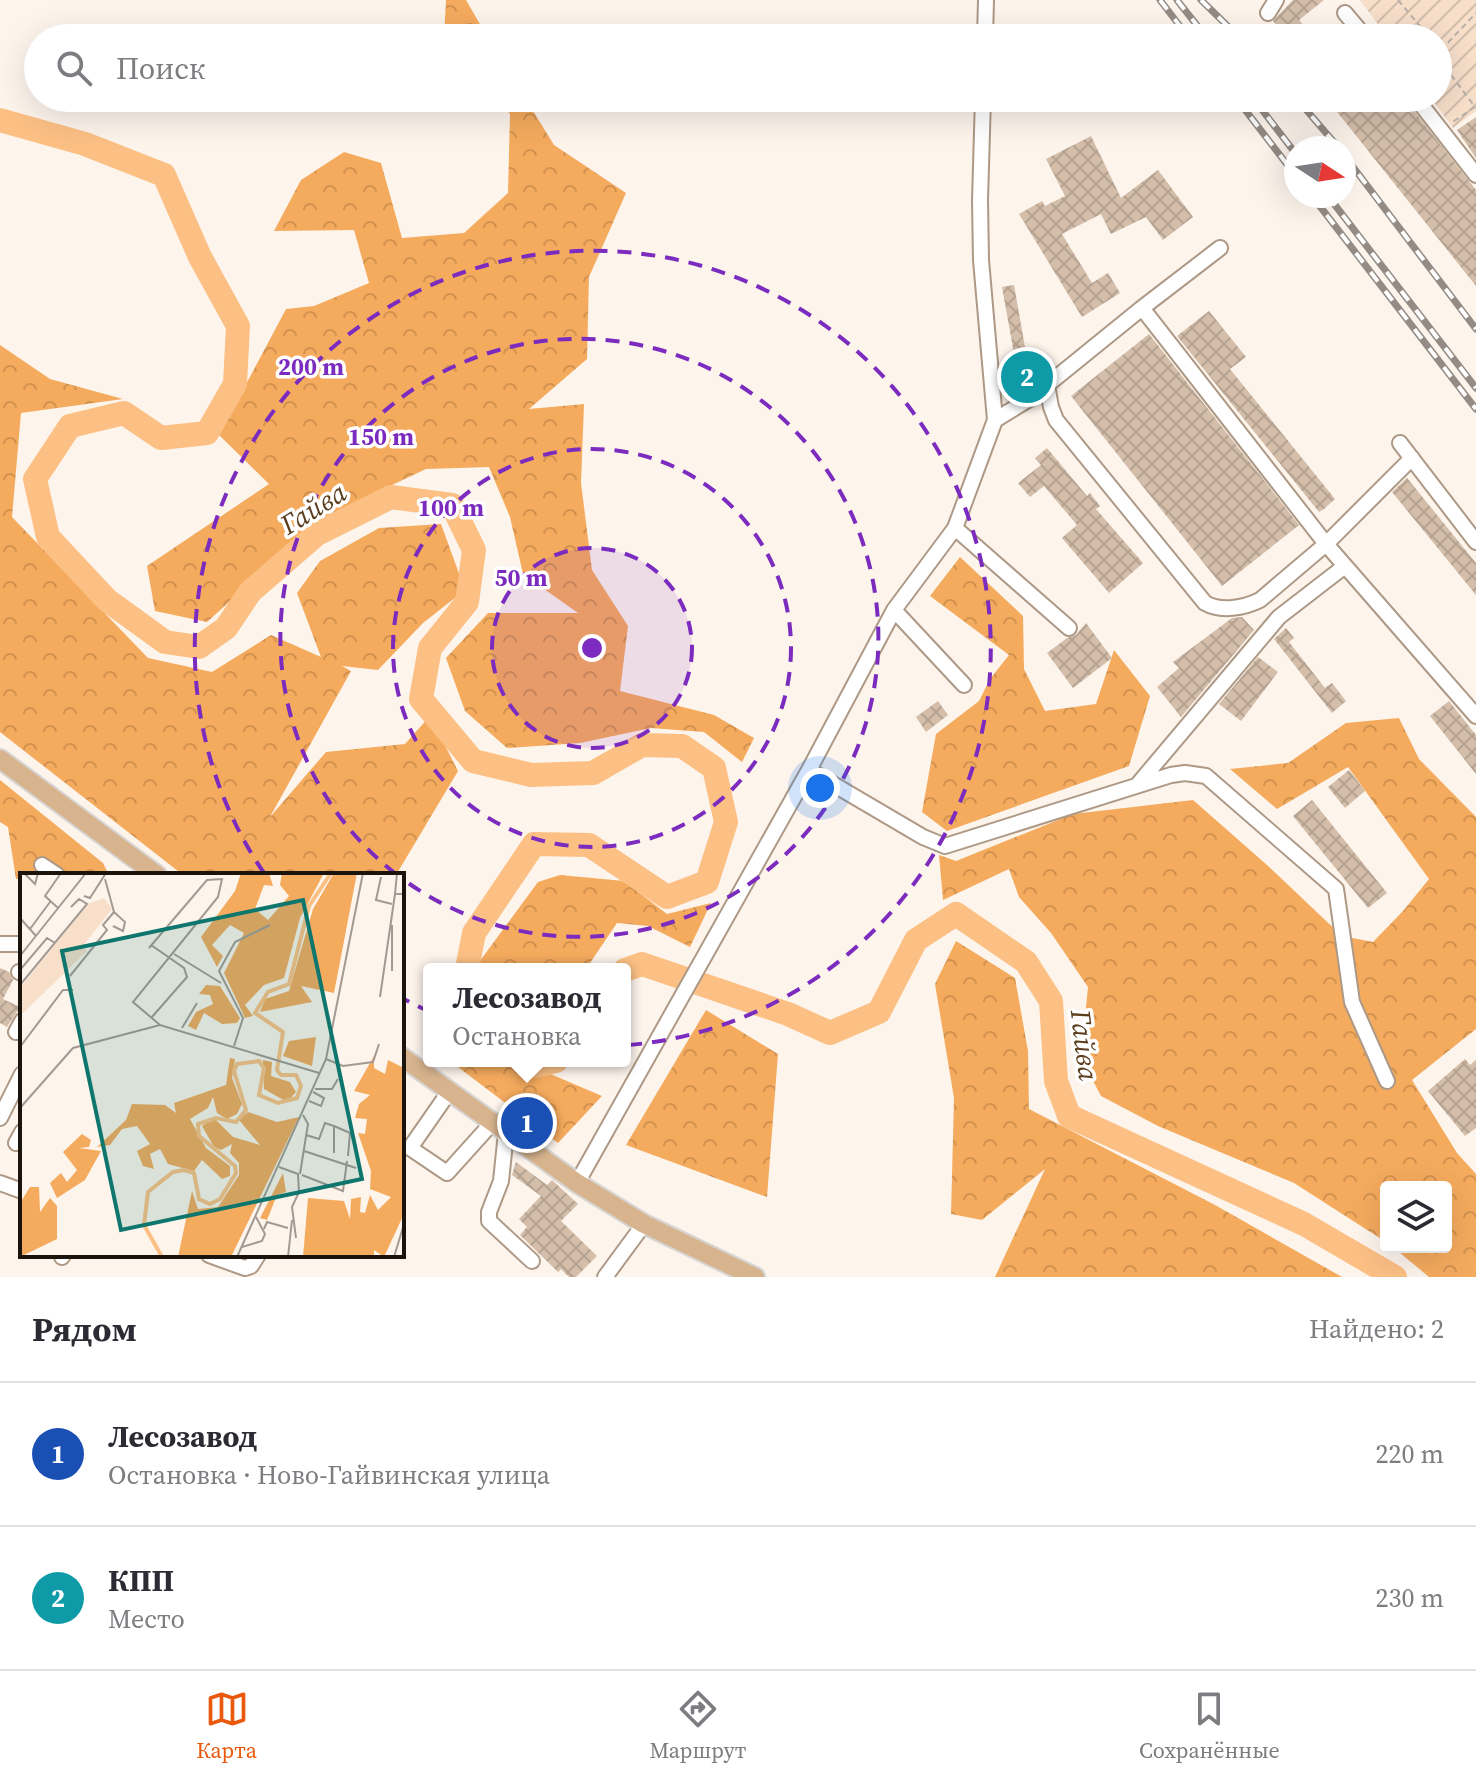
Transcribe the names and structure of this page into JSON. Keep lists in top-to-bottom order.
{
  "water": ["Гайва"],
  "north": "right",
  "page": {
    "search": "Поиск",
    "pins": ["2", "1"],
    "popup": ["Лесозавод", "Остановка"],
    "heading": ["Рядом", "Найдено: 2"],
    "list": [
      {
        "mark": "1",
        "name": "Лесозавод",
        "note": "Остановка · Ново-Гайвинская улица",
        "value": "220 m"
      },
      {
        "mark": "2",
        "name": "КПП",
        "note": "Место",
        "value": "230 m"
      }
    ],
    "nav": ["Карта", "Маршрут", "Сохранённые"]
  },
  "rings": [
    "200 m",
    "150 m",
    "100 m",
    "50 m"
  ]
}
